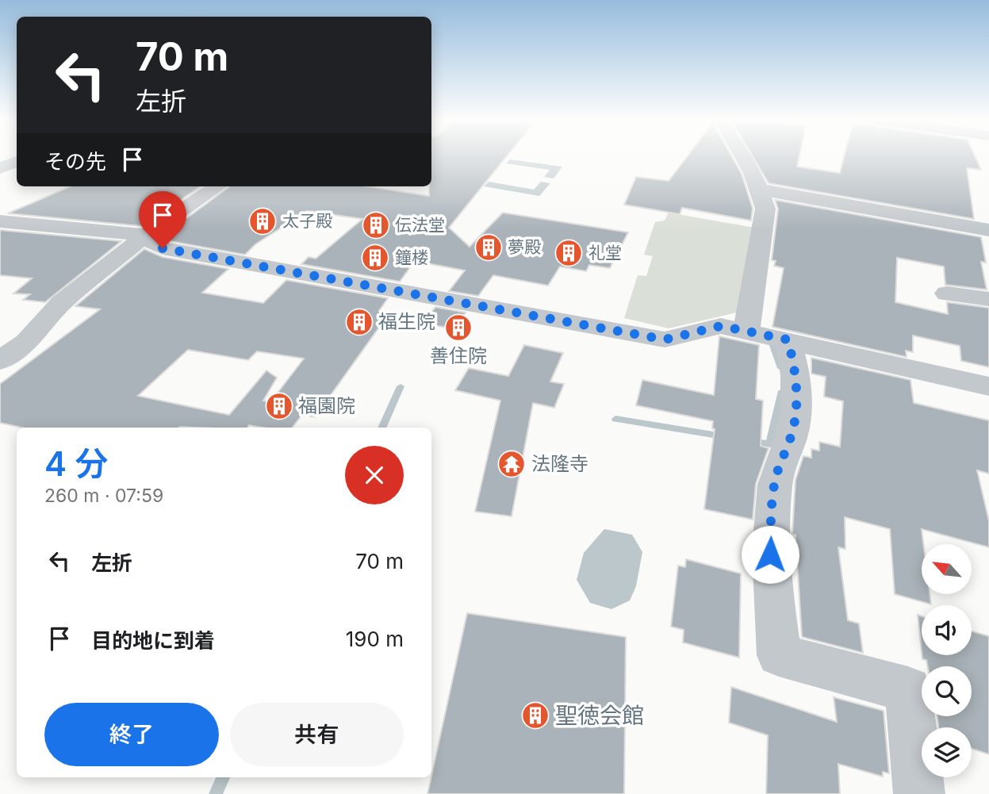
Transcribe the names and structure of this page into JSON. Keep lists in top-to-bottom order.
{
  "places": {
    "building": [
      "太子殿",
      "伝法堂",
      "夢殿",
      "礼堂",
      "鐘楼",
      "福生院",
      "善住院",
      "福園院",
      "聖徳会館"
    ],
    "temple": ["法隆寺"]
  },
  "north": "top left",
  "page": {
    "turn": ["70 m", "左折"],
    "then": "その先",
    "heading": ["4 分", "260 m · 07:59"],
    "list": [
      {
        "name": "左折",
        "value": "70 m"
      },
      {
        "name": "目的地に到着",
        "value": "190 m"
      }
    ],
    "buttons": ["終了", "共有"]
  }
}
